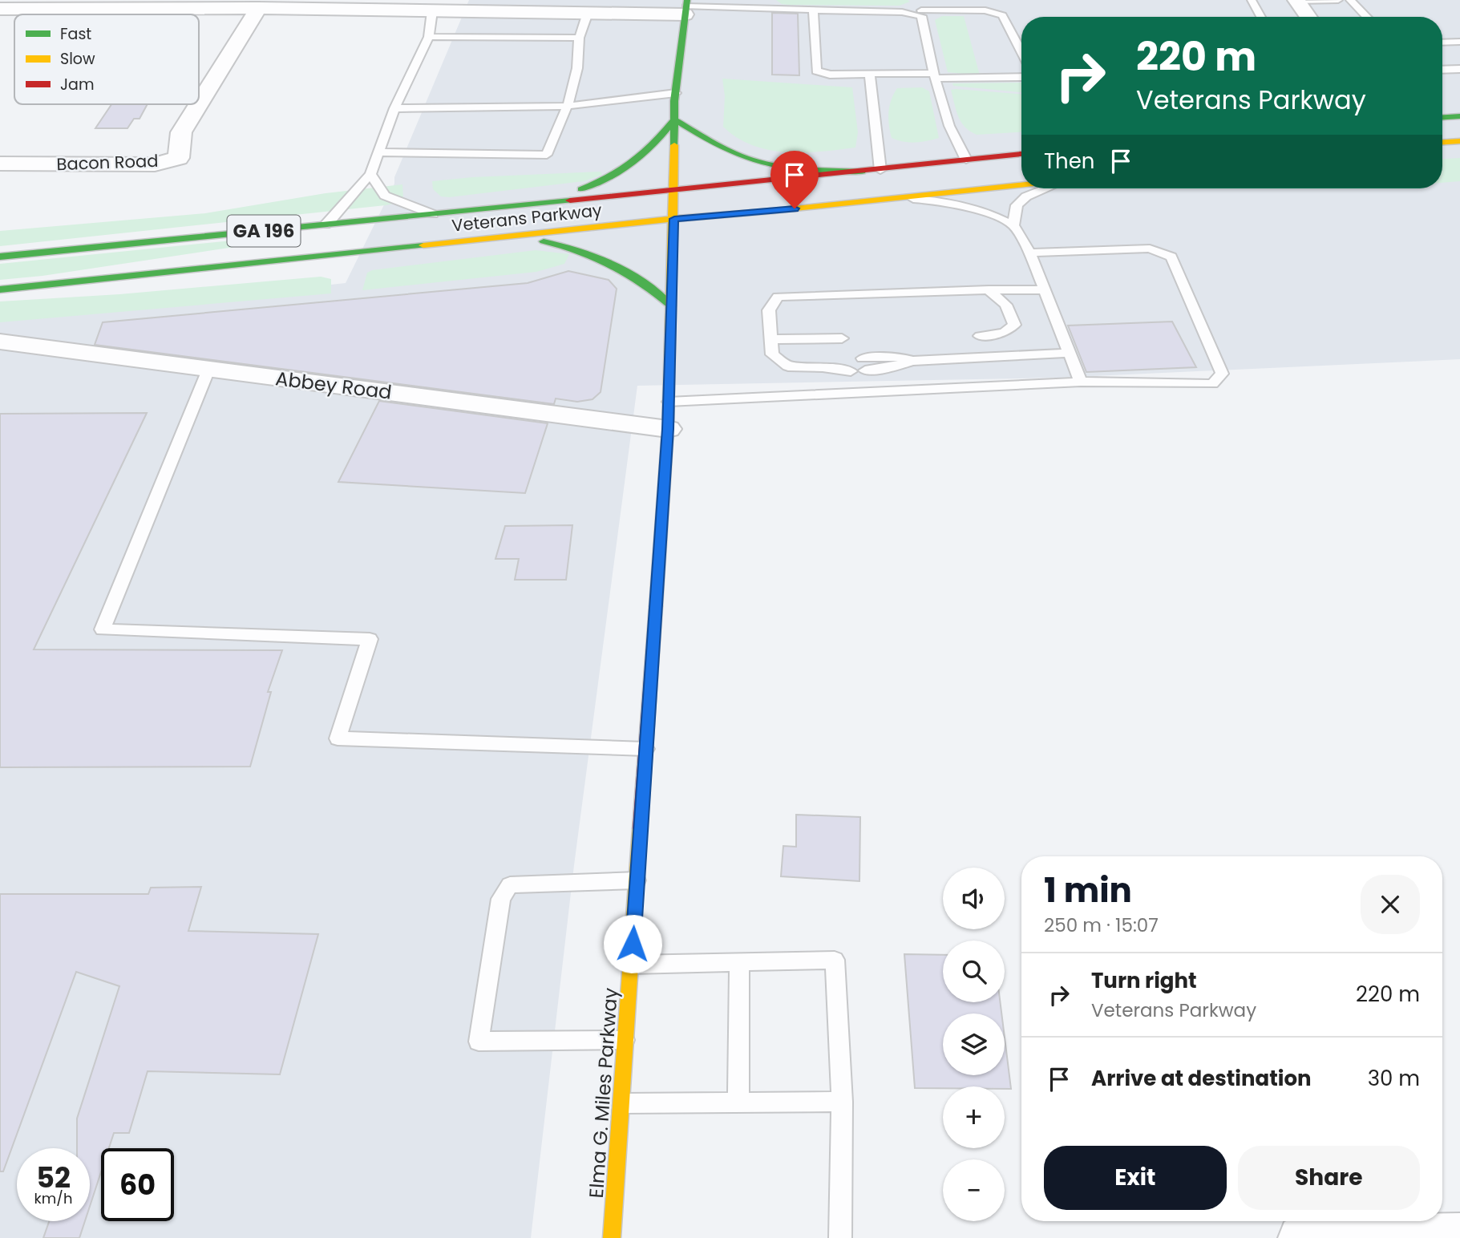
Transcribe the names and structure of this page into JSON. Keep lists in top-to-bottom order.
{
  "streets": {
    "main road": ["Veterans Parkway", "GA 196", "Elma G. Miles Parkway"],
    "street": ["Bacon Road", "Abbey Road"]
  },
  "crossings": [
    ["Veterans Parkway", "GA 196"],
    ["Veterans Parkway", "Elma G. Miles Parkway"],
    ["GA 196", "Elma G. Miles Parkway"],
    ["Abbey Road", "Elma G. Miles Parkway"]
  ],
  "legend": ["Fast", "Slow", "Jam"],
  "page": {
    "turn": ["220 m", "Veterans Parkway"],
    "then": "Then",
    "heading": ["1 min", "250 m · 15:07"],
    "map_buttons": ["+", "−"],
    "list": [
      {
        "name": "Turn right",
        "note": "Veterans Parkway",
        "value": "220 m"
      },
      {
        "name": "Arrive at destination",
        "value": "30 m"
      }
    ],
    "buttons": ["Exit", "Share"],
    "speed": "52 km/h",
    "limit": "60"
  }
}
